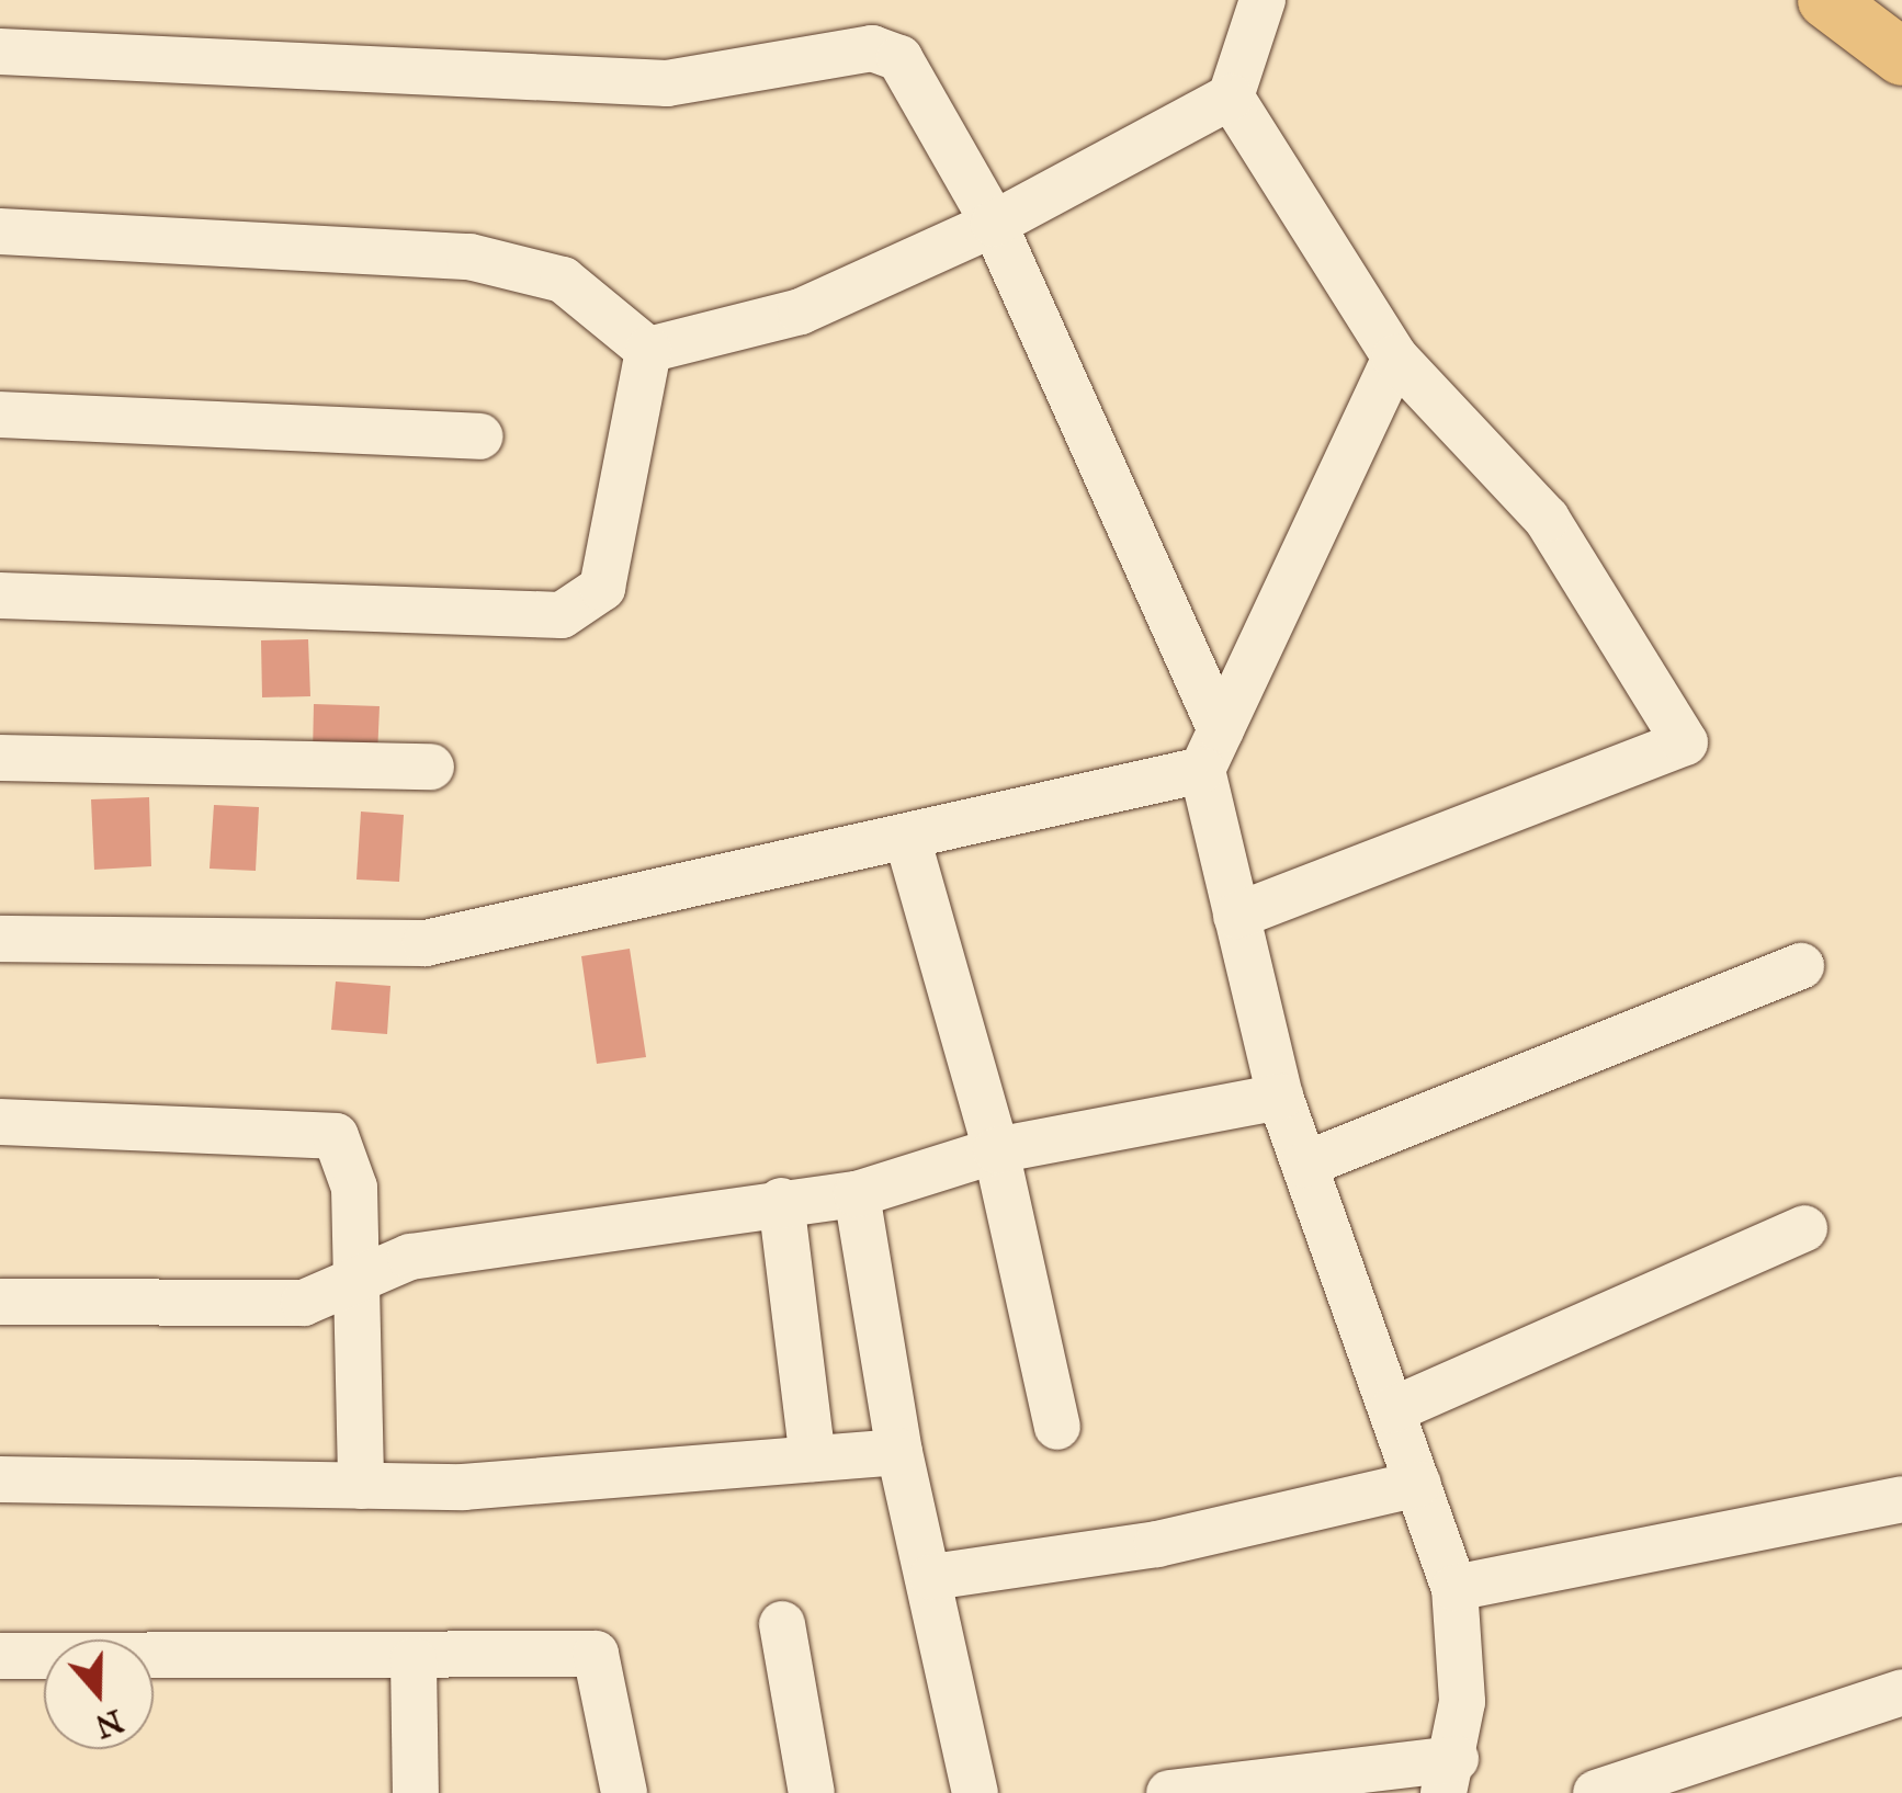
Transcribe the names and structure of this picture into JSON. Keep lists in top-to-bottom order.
{
  "north": "bottom"
}
